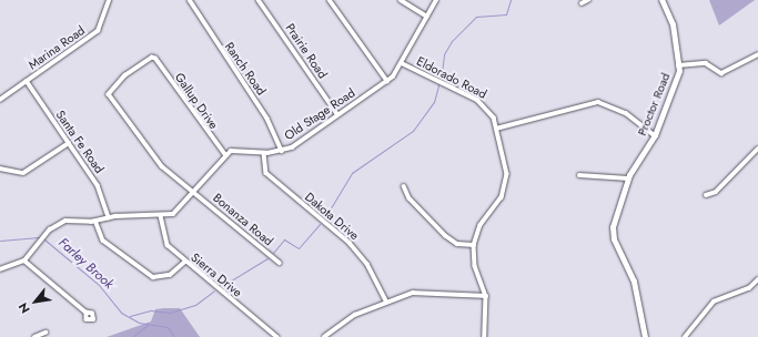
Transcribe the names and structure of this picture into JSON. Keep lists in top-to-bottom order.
{
  "streets": {
    "main road": ["Proctor Road"],
    "street": [
      "Marina Road",
      "Prairie Road",
      "Ranch Road",
      "Eldorado Road",
      "Gallup Drive",
      "Old Stage Road",
      "Santa Fe Road",
      "Dakota Drive",
      "Bonanza Road",
      "Sierra Drive"
    ]
  },
  "crossings": [
    ["Marina Road", "Santa Fe Road"],
    ["Prairie Road", "Old Stage Road"],
    ["Ranch Road", "Old Stage Road"],
    ["Eldorado Road", "Old Stage Road"],
    ["Gallup Drive", "Old Stage Road"],
    ["Gallup Drive", "Bonanza Road"],
    ["Old Stage Road", "Dakota Drive"]
  ],
  "water": ["Farley Brook"],
  "north": "bottom left"
}
